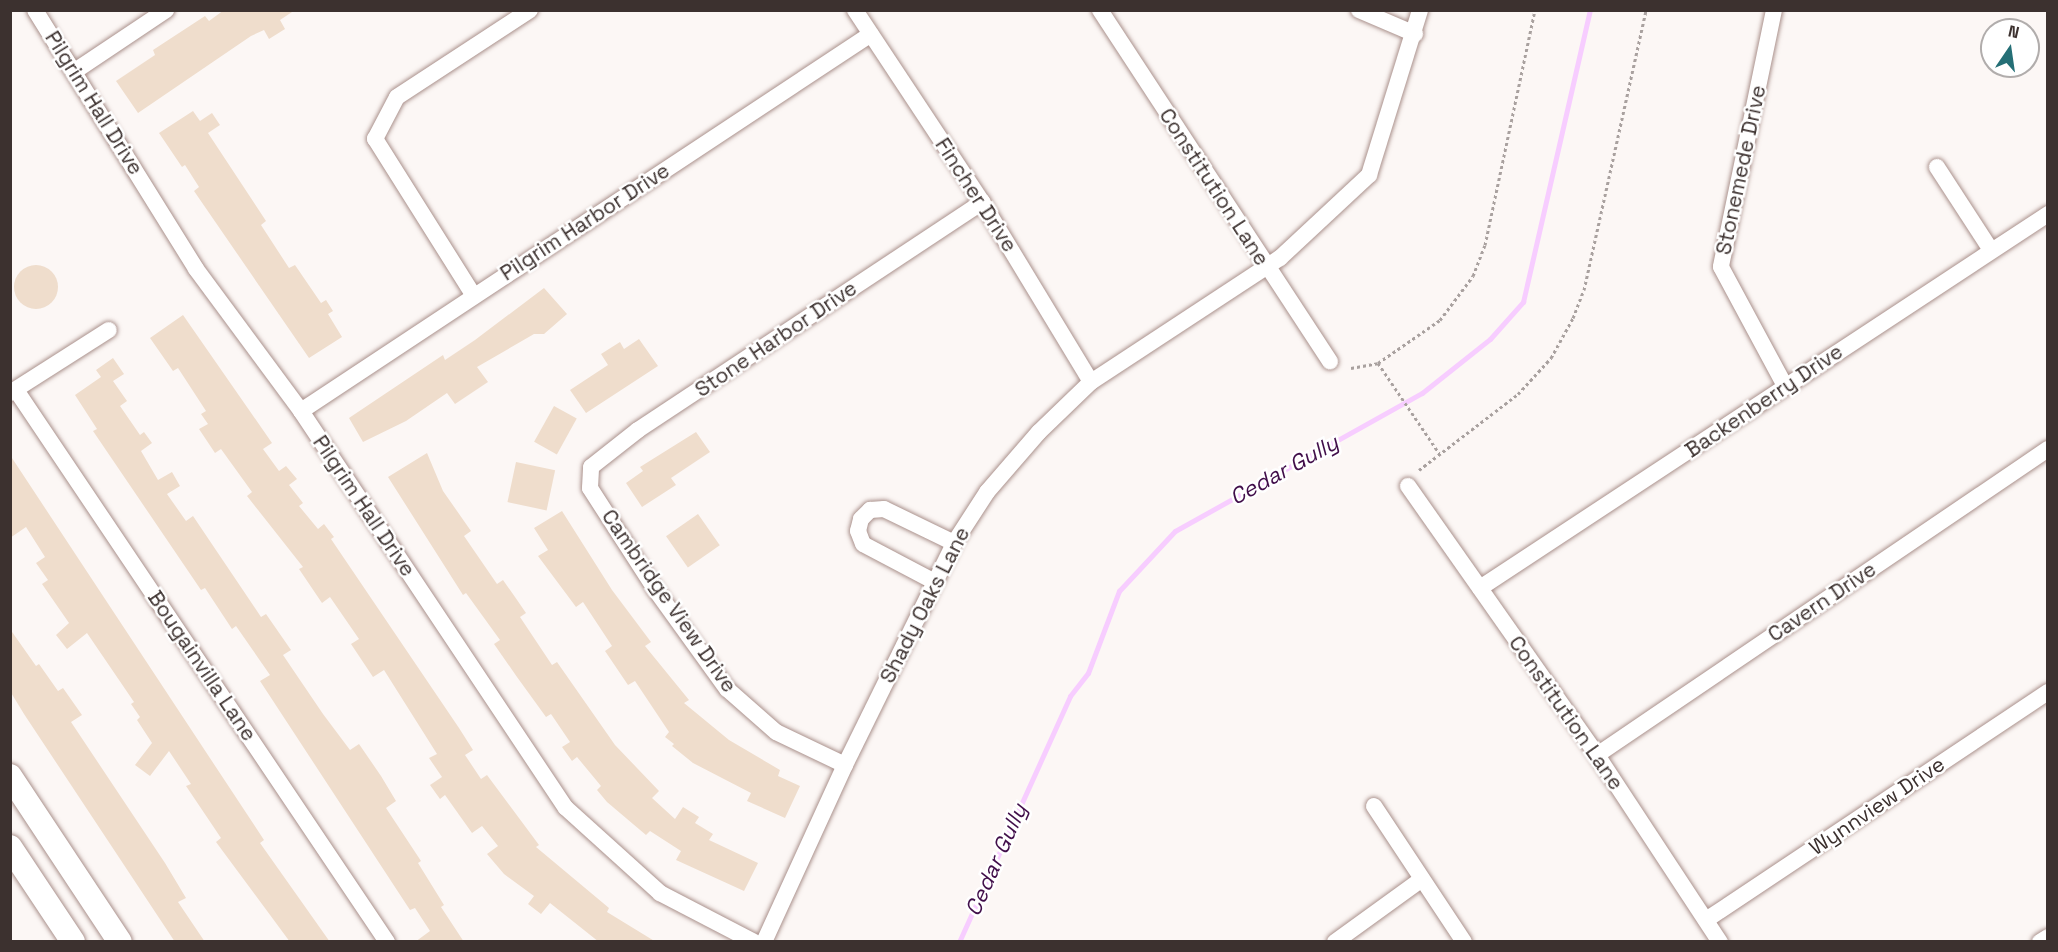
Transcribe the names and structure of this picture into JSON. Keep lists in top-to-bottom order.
{
  "streets": {
    "street": [
      "Pilgrim Hall Drive",
      "Stonemede Drive",
      "Constitution Lane",
      "Fincher Drive",
      "Pilgrim Harbor Drive",
      "Stone Harbor Drive",
      "Backenberry Drive",
      "Cambridge View Drive",
      "Cavern Drive",
      "Shady Oaks Lane",
      "Bougainvilla Lane",
      "Wynnview Drive"
    ]
  },
  "crossings": [
    ["Pilgrim Hall Drive", "Pilgrim Harbor Drive"],
    ["Stonemede Drive", "Backenberry Drive"],
    ["Constitution Lane", "Backenberry Drive"],
    ["Constitution Lane", "Cavern Drive"],
    ["Constitution Lane", "Shady Oaks Lane"],
    ["Constitution Lane", "Wynnview Drive"],
    ["Fincher Drive", "Pilgrim Harbor Drive"],
    ["Fincher Drive", "Stone Harbor Drive"],
    ["Fincher Drive", "Shady Oaks Lane"],
    ["Stone Harbor Drive", "Cambridge View Drive"],
    ["Cambridge View Drive", "Shady Oaks Lane"]
  ],
  "water": ["Cedar Gully"],
  "north": "top"
}
